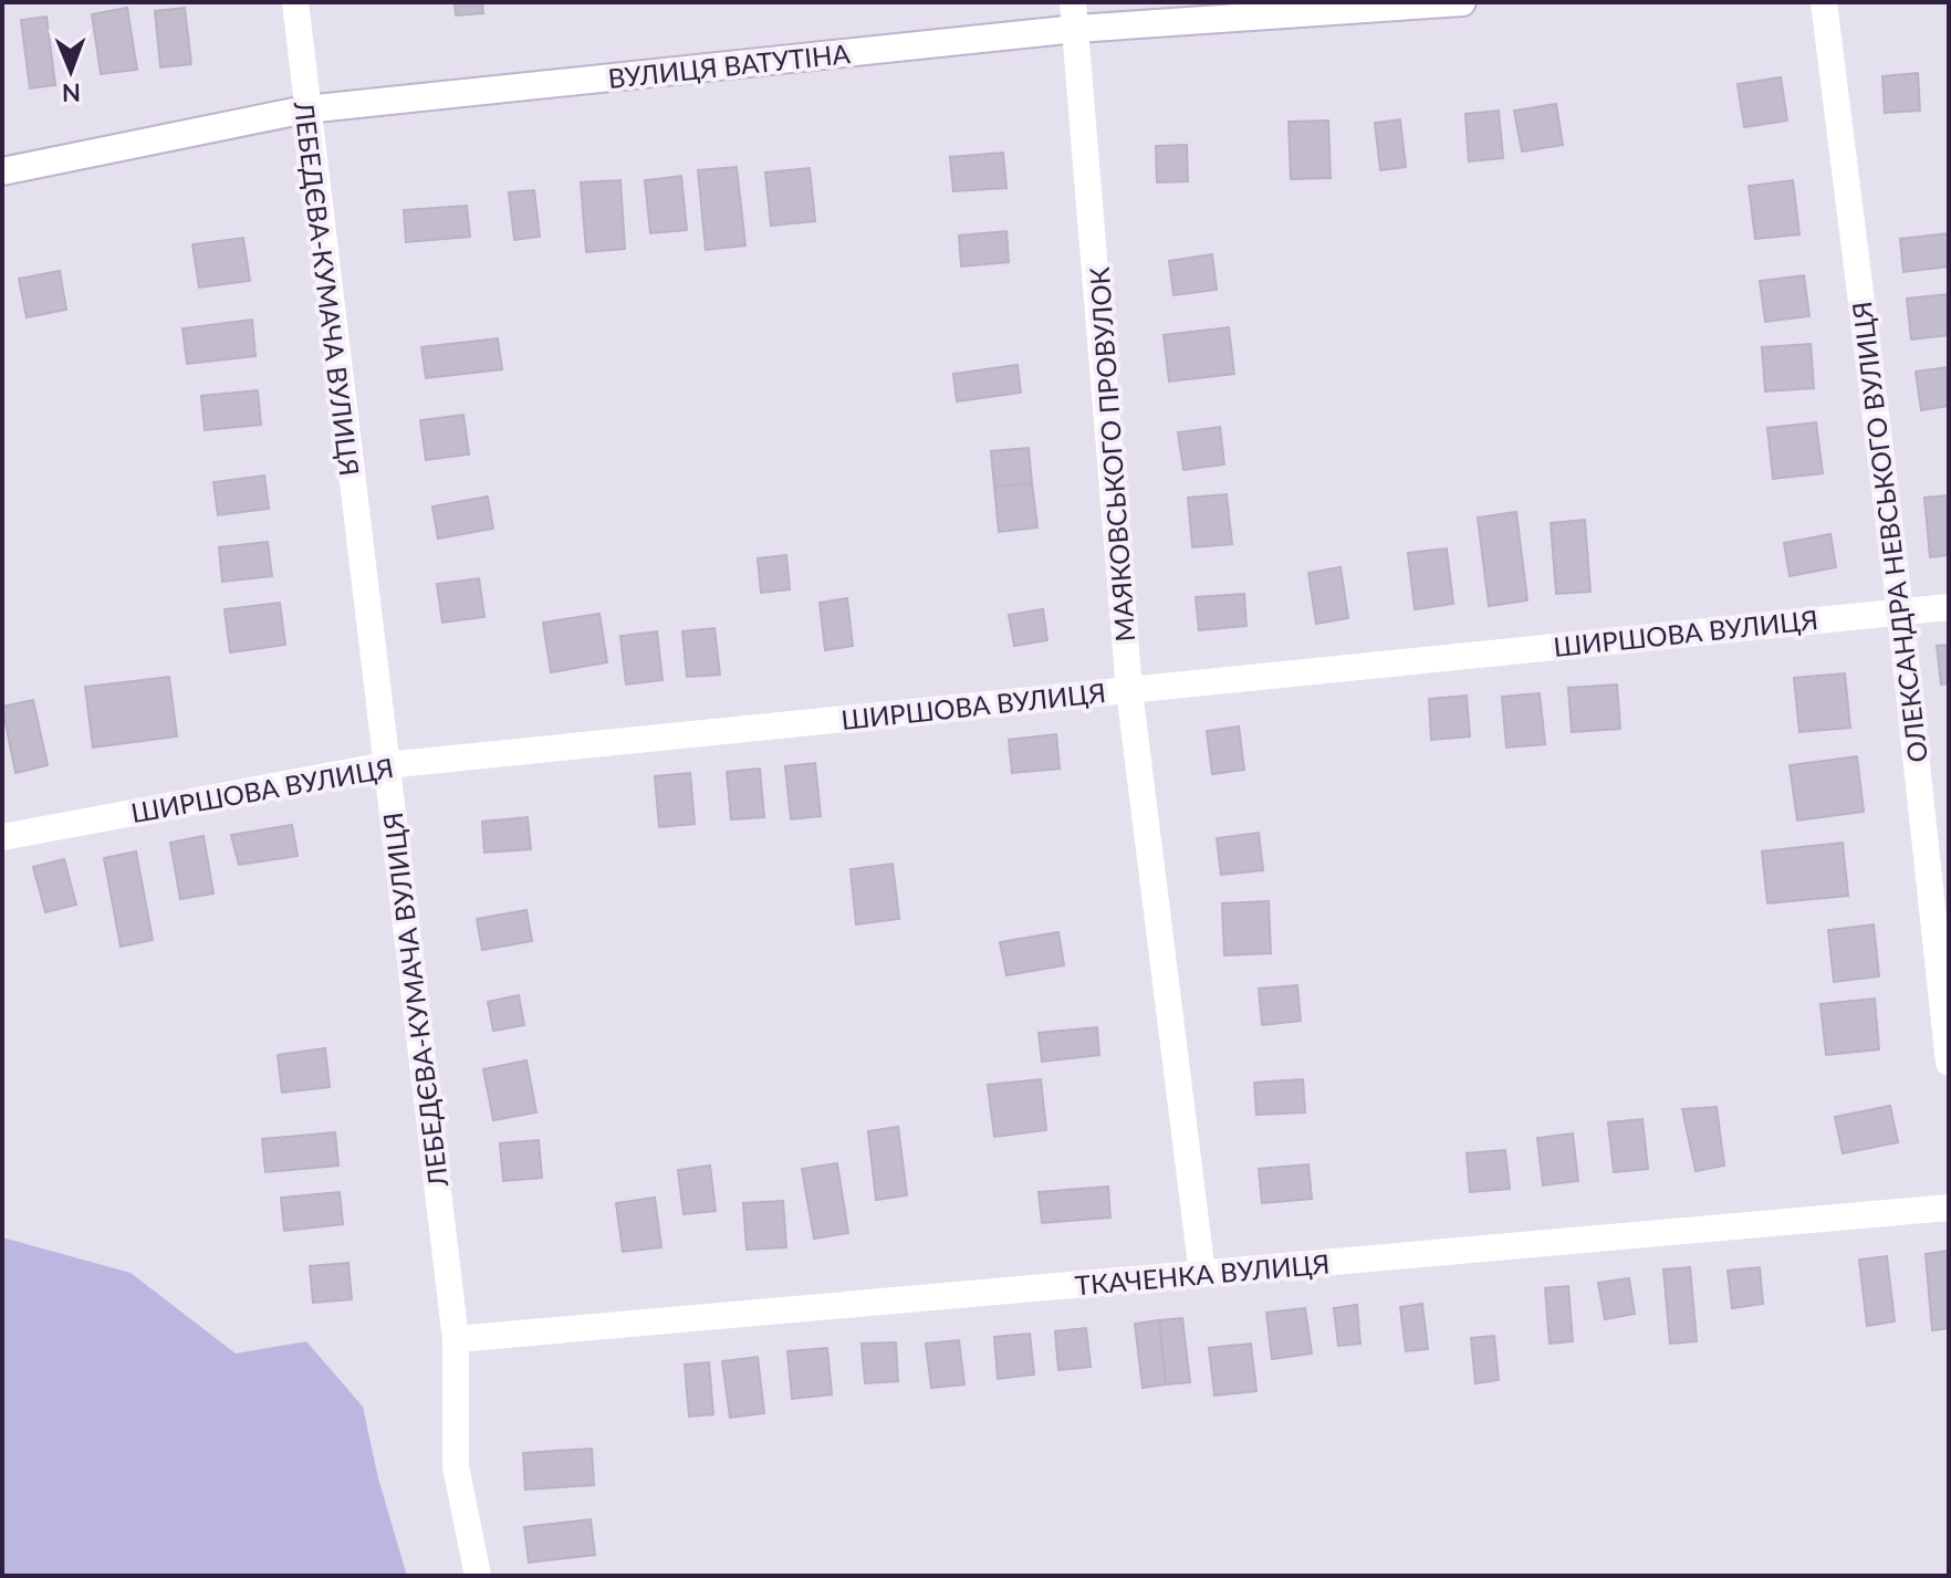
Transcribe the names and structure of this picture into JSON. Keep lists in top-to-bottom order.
{
  "streets": {
    "street": [
      "ВУЛИЦЯ ВАТУТІНА",
      "ЛЕБЕДЄВА-КУМАЧА ВУЛИЦЯ",
      "МАЯКОВСЬКОГО ПРОВУЛОК",
      "ОЛЕКСАНДРА НЕВСЬКОГО ВУЛИЦЯ",
      "ШИРШОВА ВУЛИЦЯ",
      "ТКАЧЕНКА ВУЛИЦЯ"
    ]
  },
  "crossings": [
    ["ВУЛИЦЯ ВАТУТІНА", "ЛЕБЕДЄВА-КУМАЧА ВУЛИЦЯ"],
    ["ВУЛИЦЯ ВАТУТІНА", "МАЯКОВСЬКОГО ПРОВУЛОК"],
    ["ЛЕБЕДЄВА-КУМАЧА ВУЛИЦЯ", "ШИРШОВА ВУЛИЦЯ"],
    ["ЛЕБЕДЄВА-КУМАЧА ВУЛИЦЯ", "ТКАЧЕНКА ВУЛИЦЯ"],
    ["МАЯКОВСЬКОГО ПРОВУЛОК", "ШИРШОВА ВУЛИЦЯ"],
    ["МАЯКОВСЬКОГО ПРОВУЛОК", "ТКАЧЕНКА ВУЛИЦЯ"],
    ["ОЛЕКСАНДРА НЕВСЬКОГО ВУЛИЦЯ", "ШИРШОВА ВУЛИЦЯ"]
  ],
  "north": "bottom"
}
